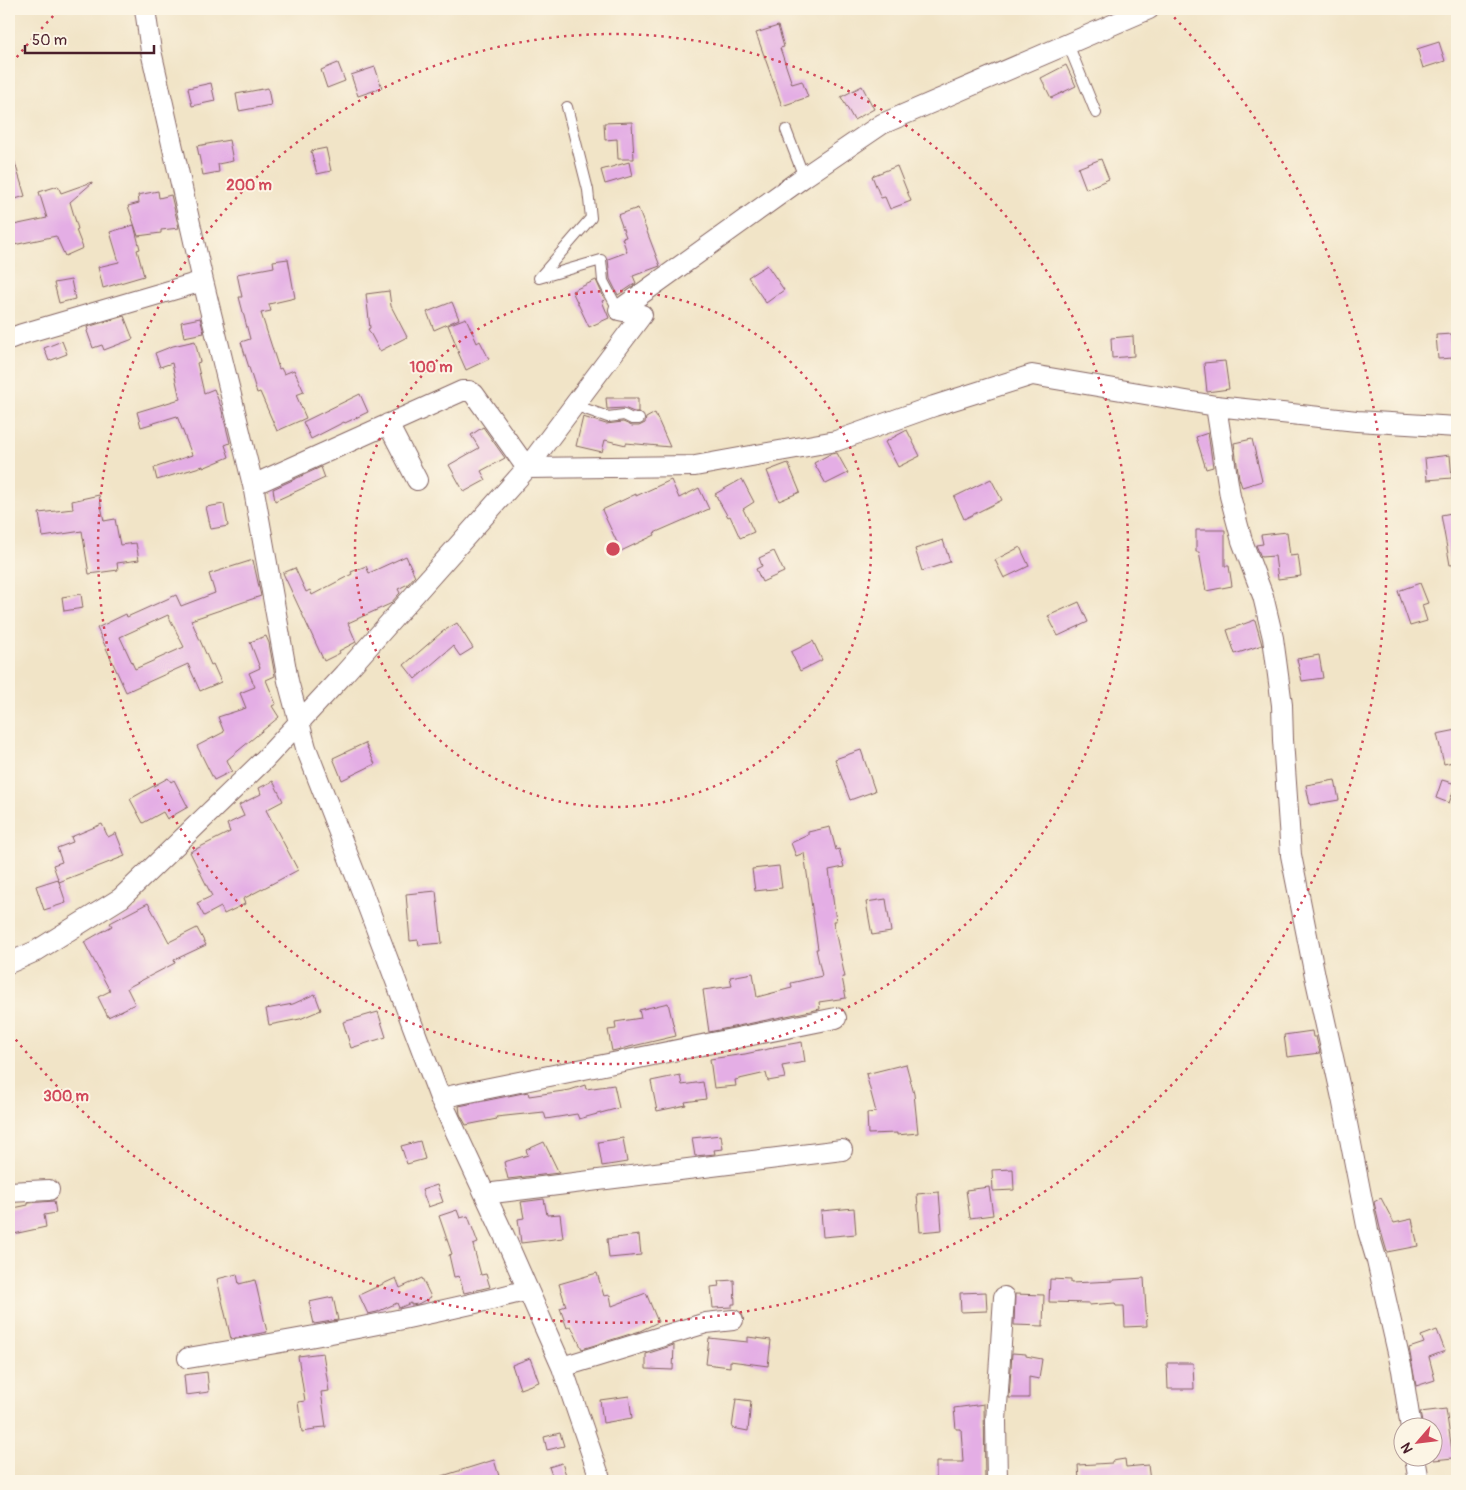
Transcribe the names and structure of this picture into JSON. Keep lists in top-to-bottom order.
{
  "scale_bar": "50 m",
  "north": "bottom left",
  "rings": ["200 m", "100 m", "300 m"]
}
